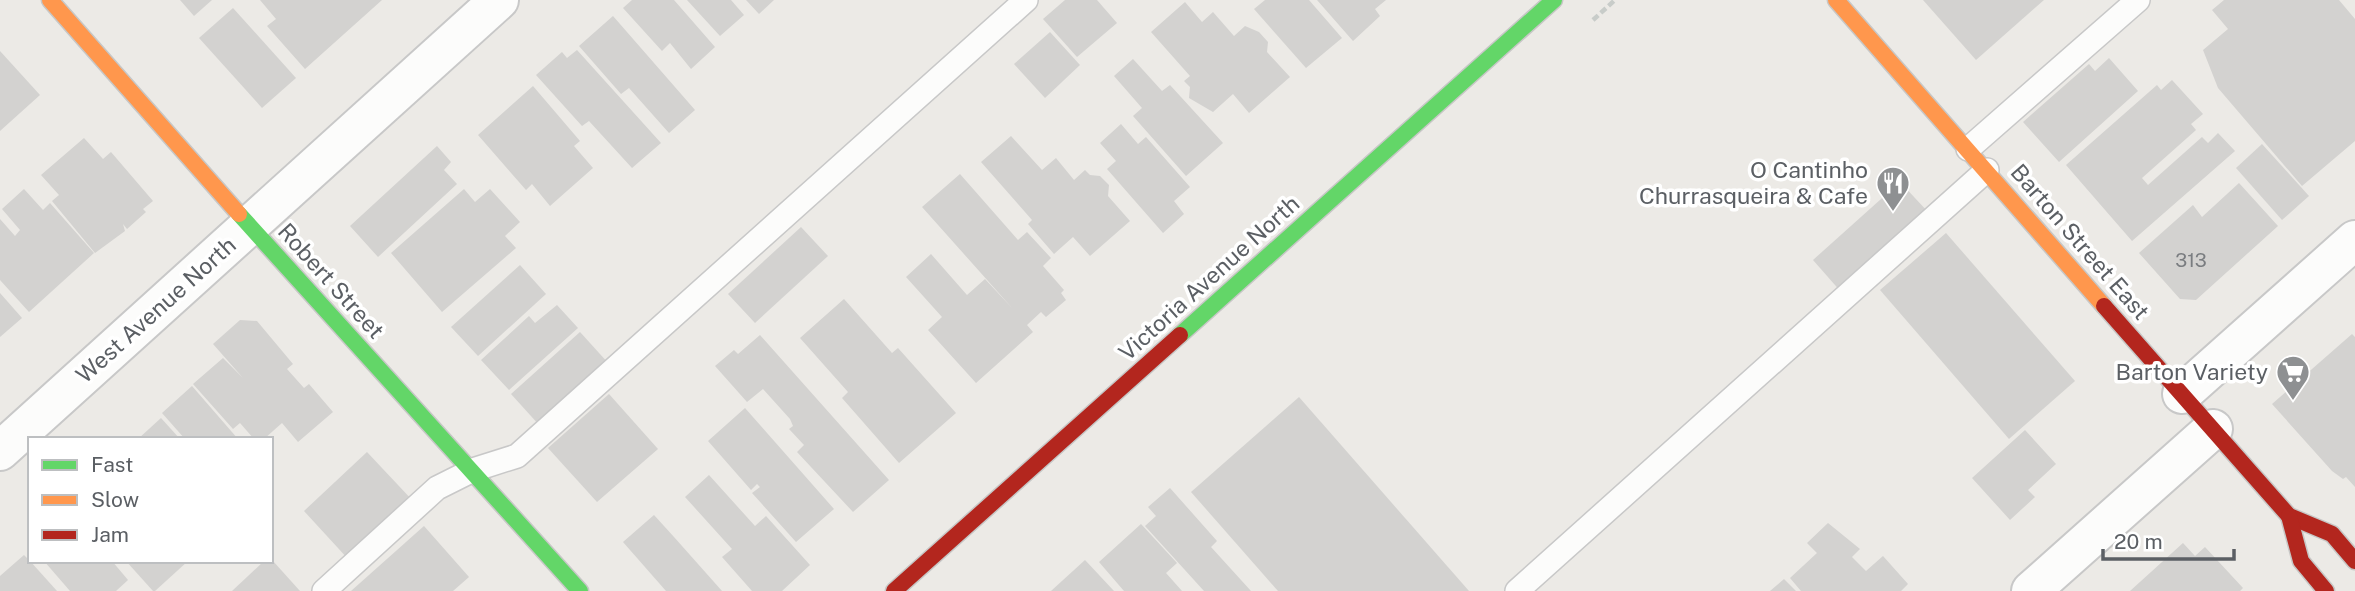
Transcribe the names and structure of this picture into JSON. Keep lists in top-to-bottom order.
{
  "streets": {
    "main road": ["Barton Street East", "Victoria Avenue North", "Robert Street"],
    "street": ["West Avenue North"]
  },
  "crossings": [
    ["Robert Street", "West Avenue North"]
  ],
  "places": {
    "restaurant": ["O Cantinho Churrasqueira & Cafe"],
    "supermarket": ["Barton Variety"]
  },
  "house_numbers": ["313"],
  "legend": ["Fast", "Slow", "Jam"],
  "scale_bar": "20 m"
}
